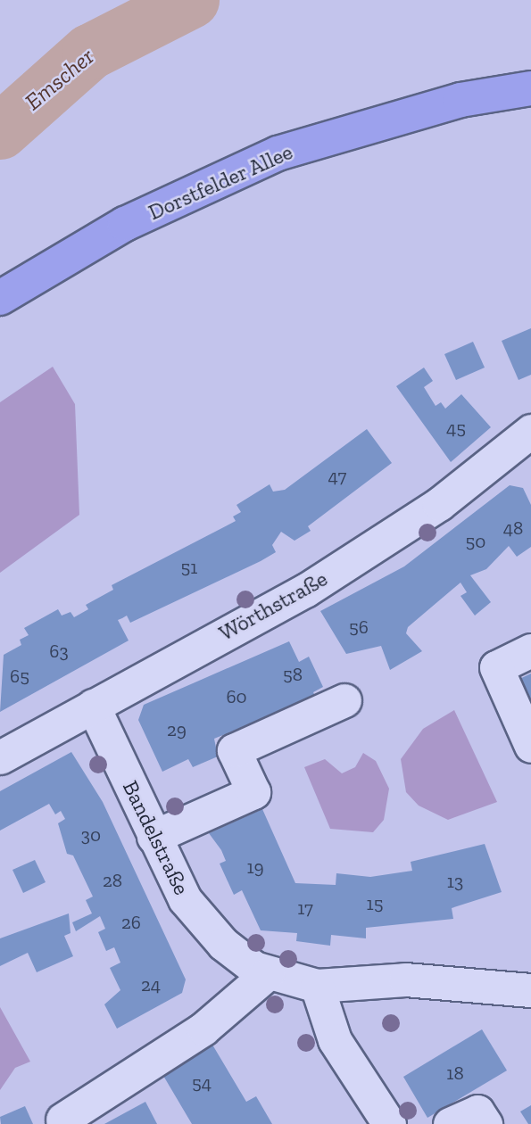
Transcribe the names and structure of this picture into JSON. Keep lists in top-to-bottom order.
{
  "streets": {
    "main road": ["Dorstfelder Allee"],
    "street": ["Wörthstraße", "Bandelstraße"]
  },
  "crossings": [
    ["Wörthstraße", "Bandelstraße"]
  ],
  "water": ["Emscher"],
  "house_numbers": [
    "45",
    "47",
    "48",
    "50",
    "51",
    "56",
    "63",
    "58",
    "65",
    "60",
    "29",
    "30",
    "19",
    "28",
    "13",
    "15",
    "17",
    "26",
    "24",
    "18",
    "54"
  ]
}
